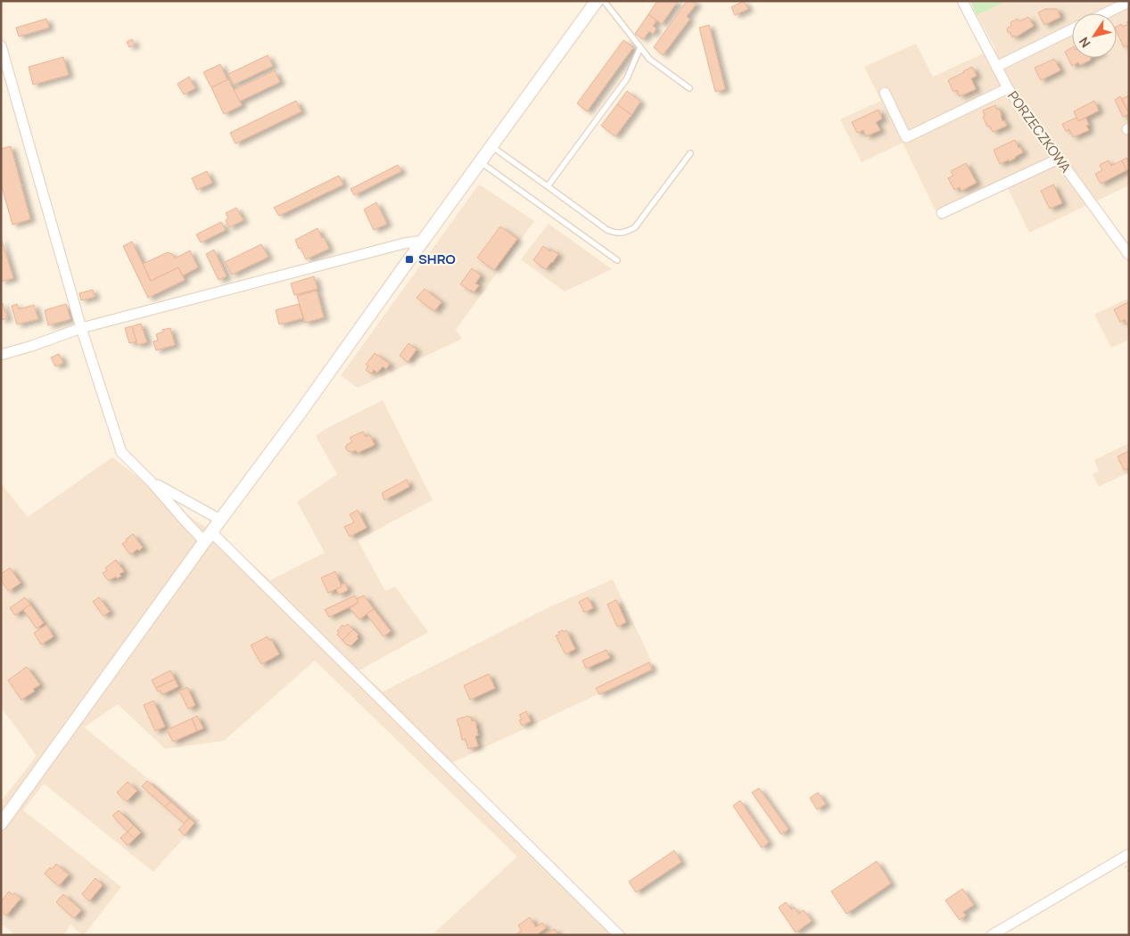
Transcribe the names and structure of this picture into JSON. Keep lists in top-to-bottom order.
{
  "streets": {
    "street": ["PORZECZKOWA"]
  },
  "places": {
    "transit": ["SHRO"]
  },
  "north": "bottom left"
}
